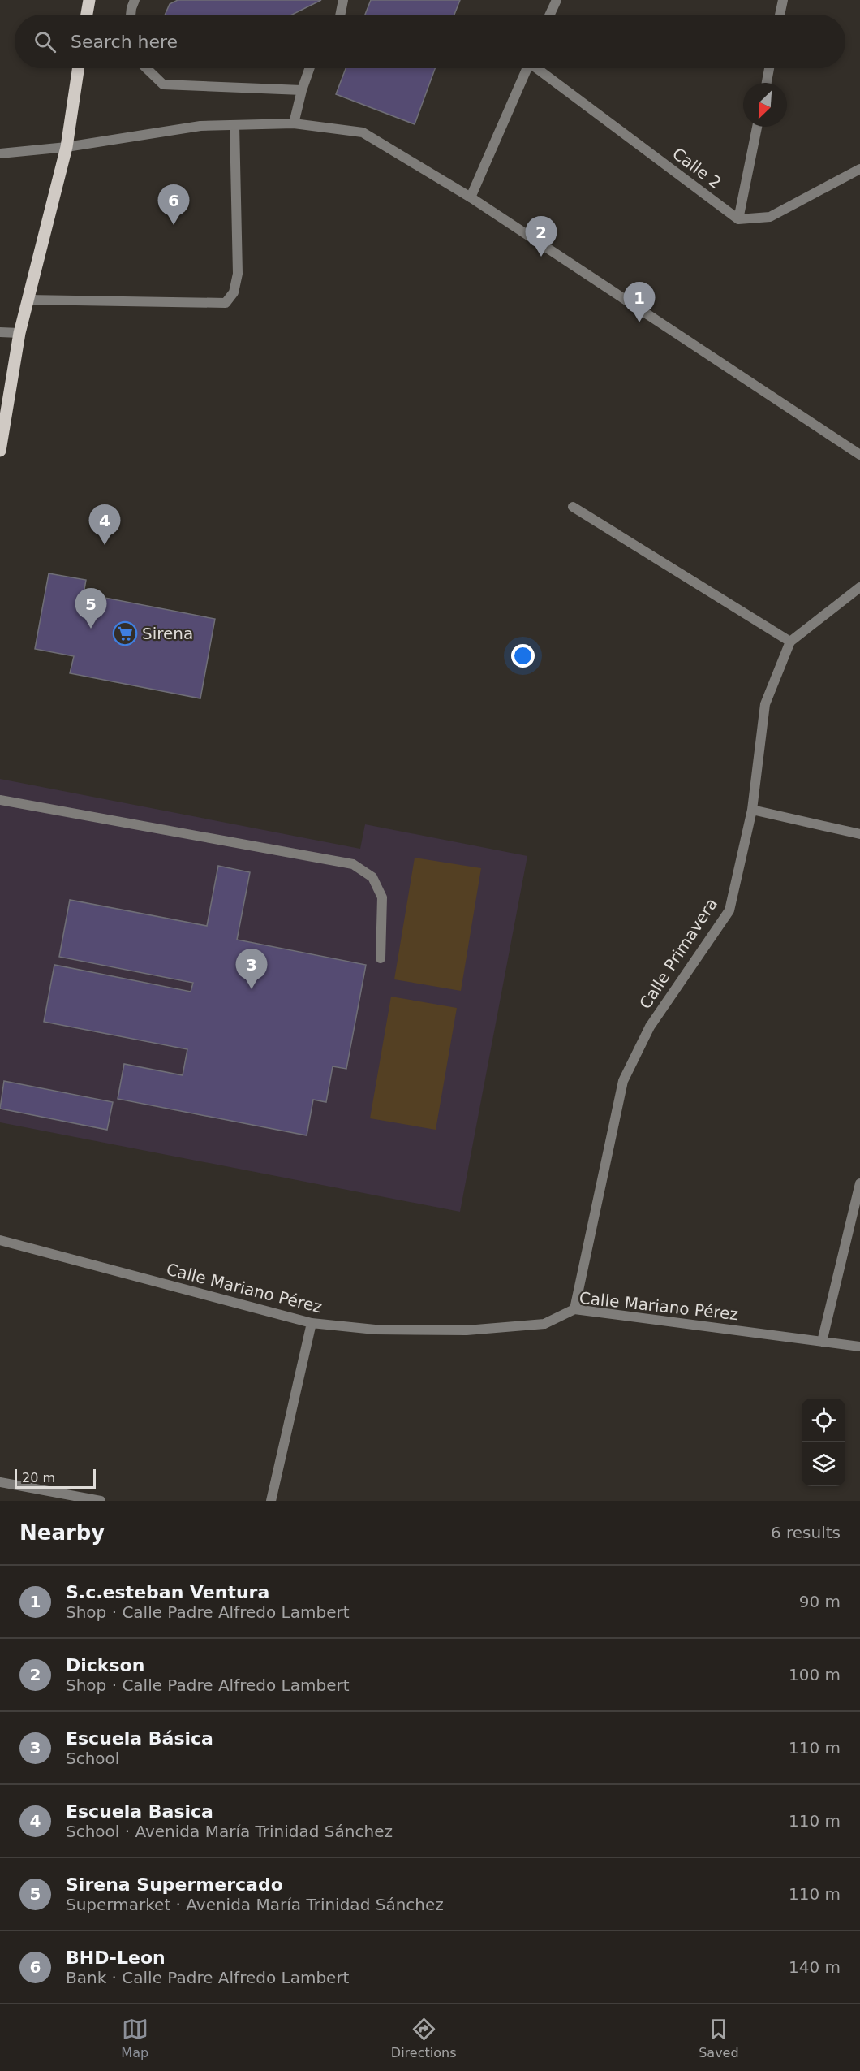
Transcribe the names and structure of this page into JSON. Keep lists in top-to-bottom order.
{
  "streets": {
    "street": ["Calle 2", "Calle Primavera", "Calle Mariano Pérez"]
  },
  "crossings": [
    ["Calle Primavera", "Calle Mariano Pérez"]
  ],
  "places": {
    "supermarket": ["Sirena"]
  },
  "scale_bar": "20 m",
  "north": "bottom left",
  "page": {
    "search": "Search here",
    "pins": [
      "6",
      "2",
      "1",
      "4",
      "5",
      "3"
    ],
    "scale": "20 m",
    "heading": ["Nearby", "6 results"],
    "list": [
      {
        "mark": "1",
        "name": "S.c.esteban Ventura",
        "note": "Shop · Calle Padre Alfredo Lambert",
        "value": "90 m"
      },
      {
        "mark": "2",
        "name": "Dickson",
        "note": "Shop · Calle Padre Alfredo Lambert",
        "value": "100 m"
      },
      {
        "mark": "3",
        "name": "Escuela Básica",
        "note": "School",
        "value": "110 m"
      },
      {
        "mark": "4",
        "name": "Escuela Basica",
        "note": "School · Avenida María Trinidad Sánchez",
        "value": "110 m"
      },
      {
        "mark": "5",
        "name": "Sirena Supermercado",
        "note": "Supermarket · Avenida María Trinidad Sánchez",
        "value": "110 m"
      },
      {
        "mark": "6",
        "name": "BHD-Leon",
        "note": "Bank · Calle Padre Alfredo Lambert",
        "value": "140 m"
      }
    ],
    "nav": ["Map", "Directions", "Saved"]
  }
}
